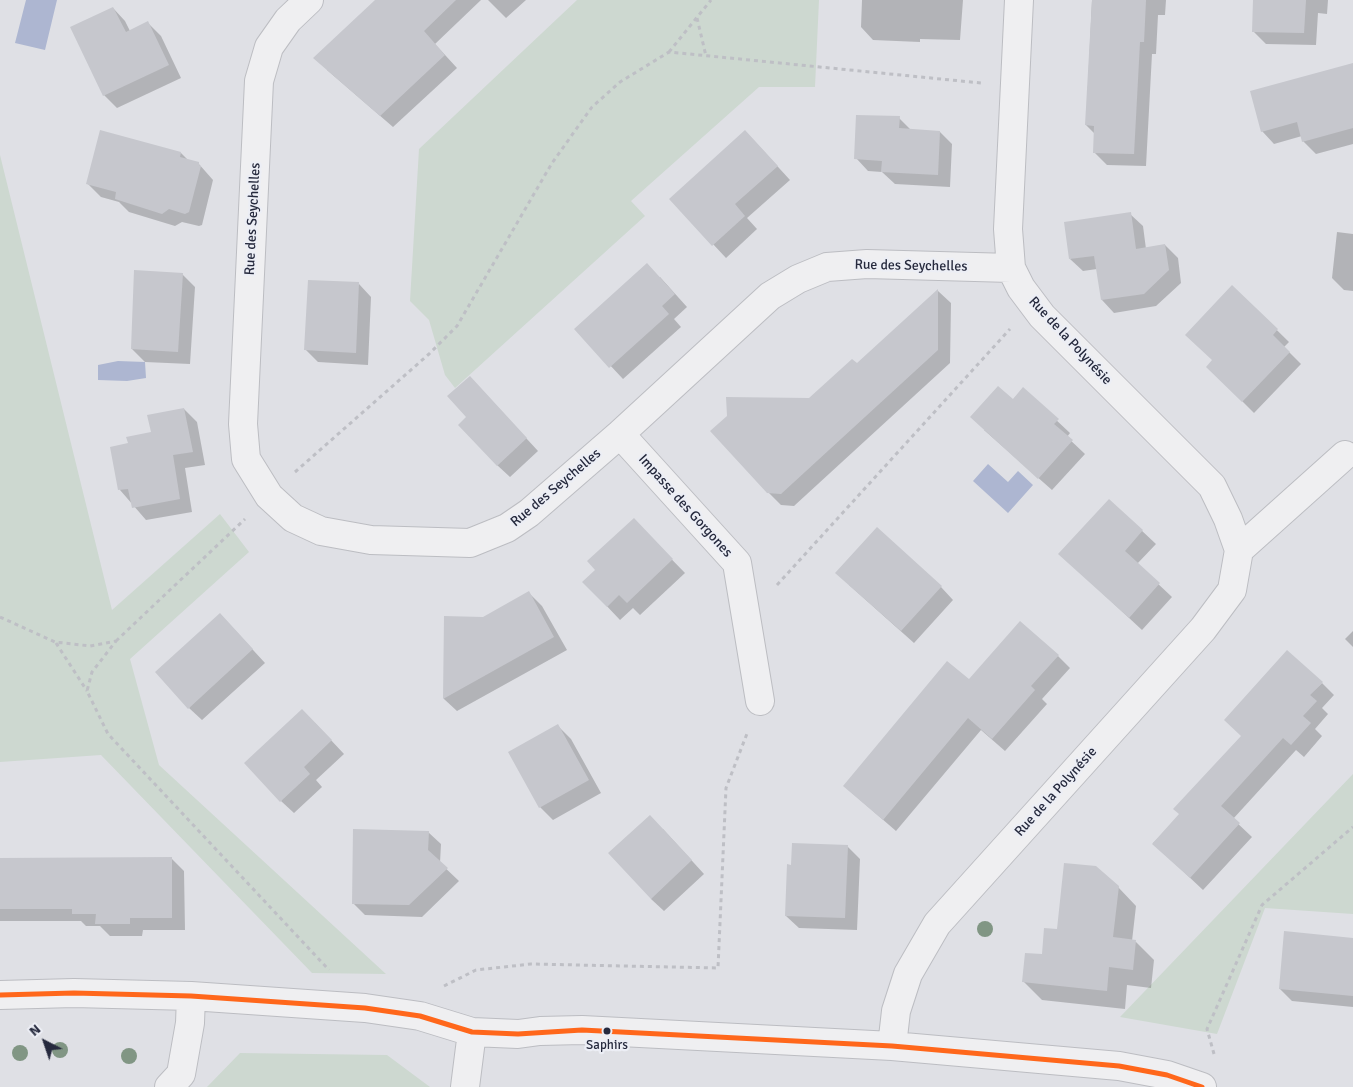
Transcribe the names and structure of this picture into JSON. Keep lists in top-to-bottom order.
{
  "streets": {
    "street": ["Rue des Seychelles", "Rue de la Polynésie", "Impasse des Gorgones"]
  },
  "crossings": [
    ["Rue des Seychelles", "Rue de la Polynésie"],
    ["Rue des Seychelles", "Impasse des Gorgones"]
  ],
  "places": ["Saphirs"],
  "north": "top left"
}
